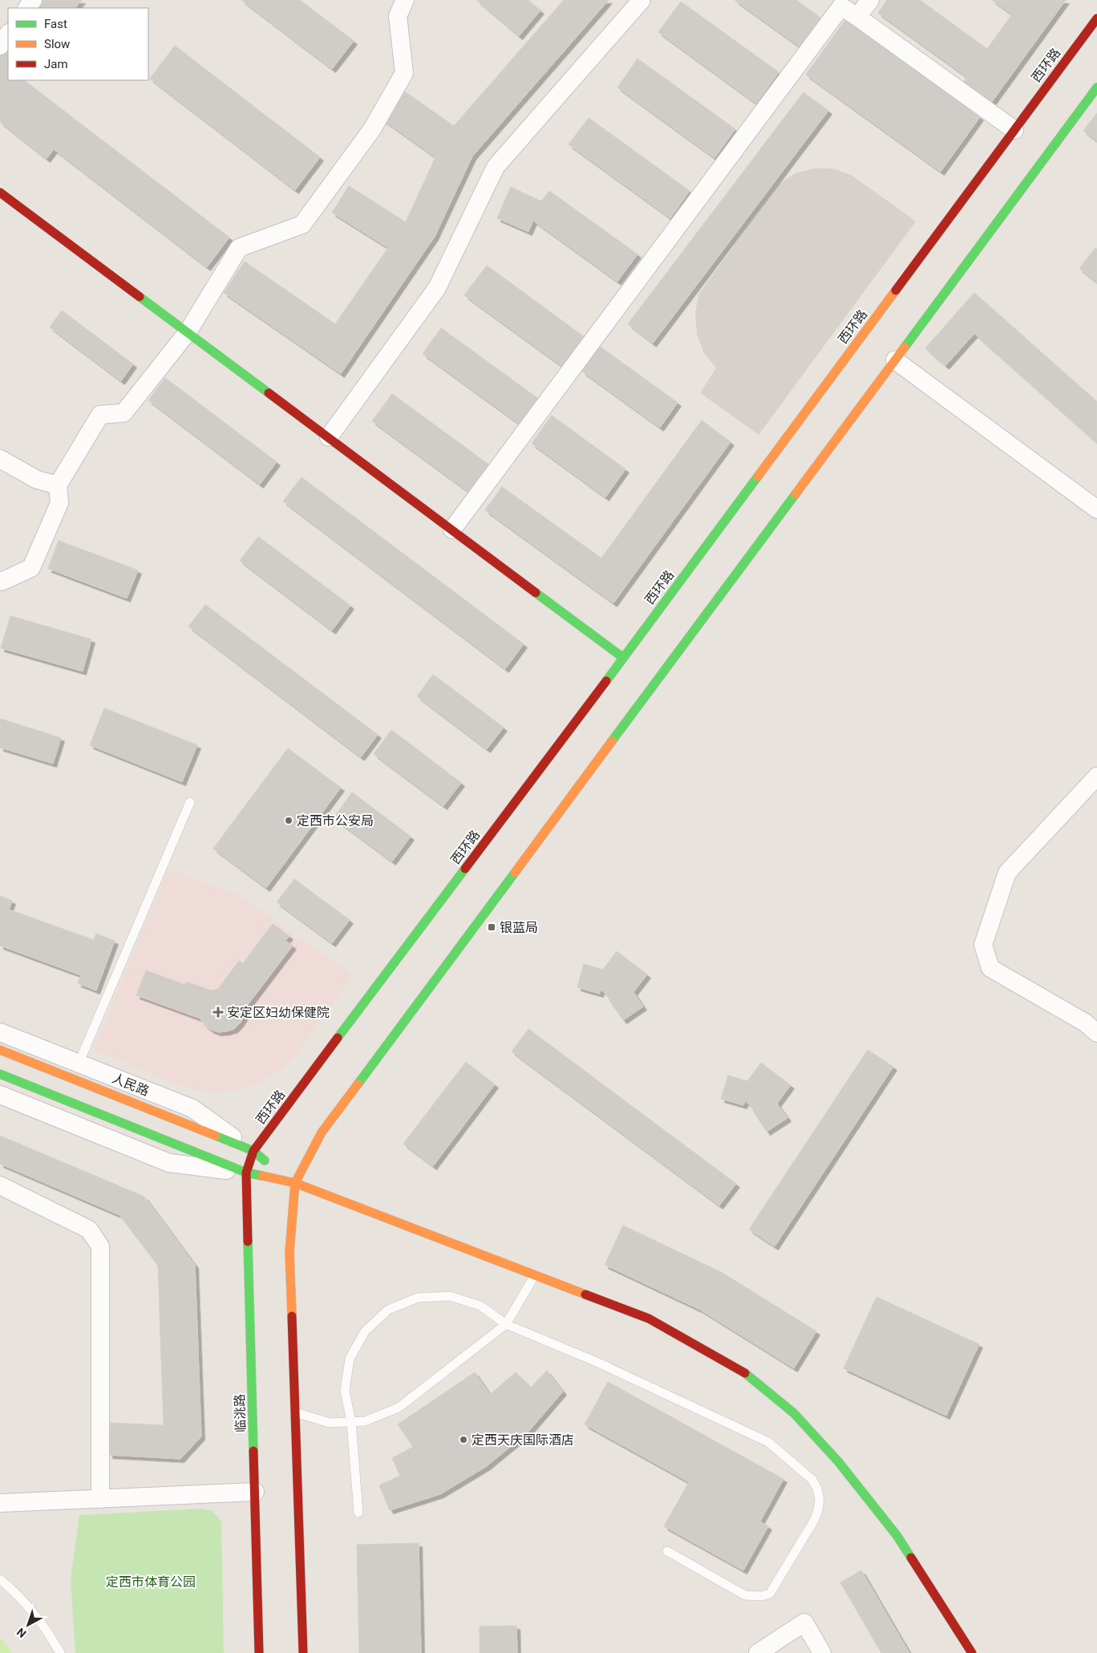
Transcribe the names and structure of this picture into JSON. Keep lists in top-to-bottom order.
{
  "streets": {
    "main road": ["西环路", "人民路", "临洮路"]
  },
  "crossings": [
    ["西环路", "人民路"],
    ["西环路", "临洮路"]
  ],
  "parks": ["定西市体育公园"],
  "places": {
    "other": ["定西市公安局", "定西天庆国际酒店"],
    "transit": ["银蓝局"],
    "health": ["安定区妇幼保健院"]
  },
  "legend": ["Fast", "Slow", "Jam"],
  "north": "bottom left"
}
